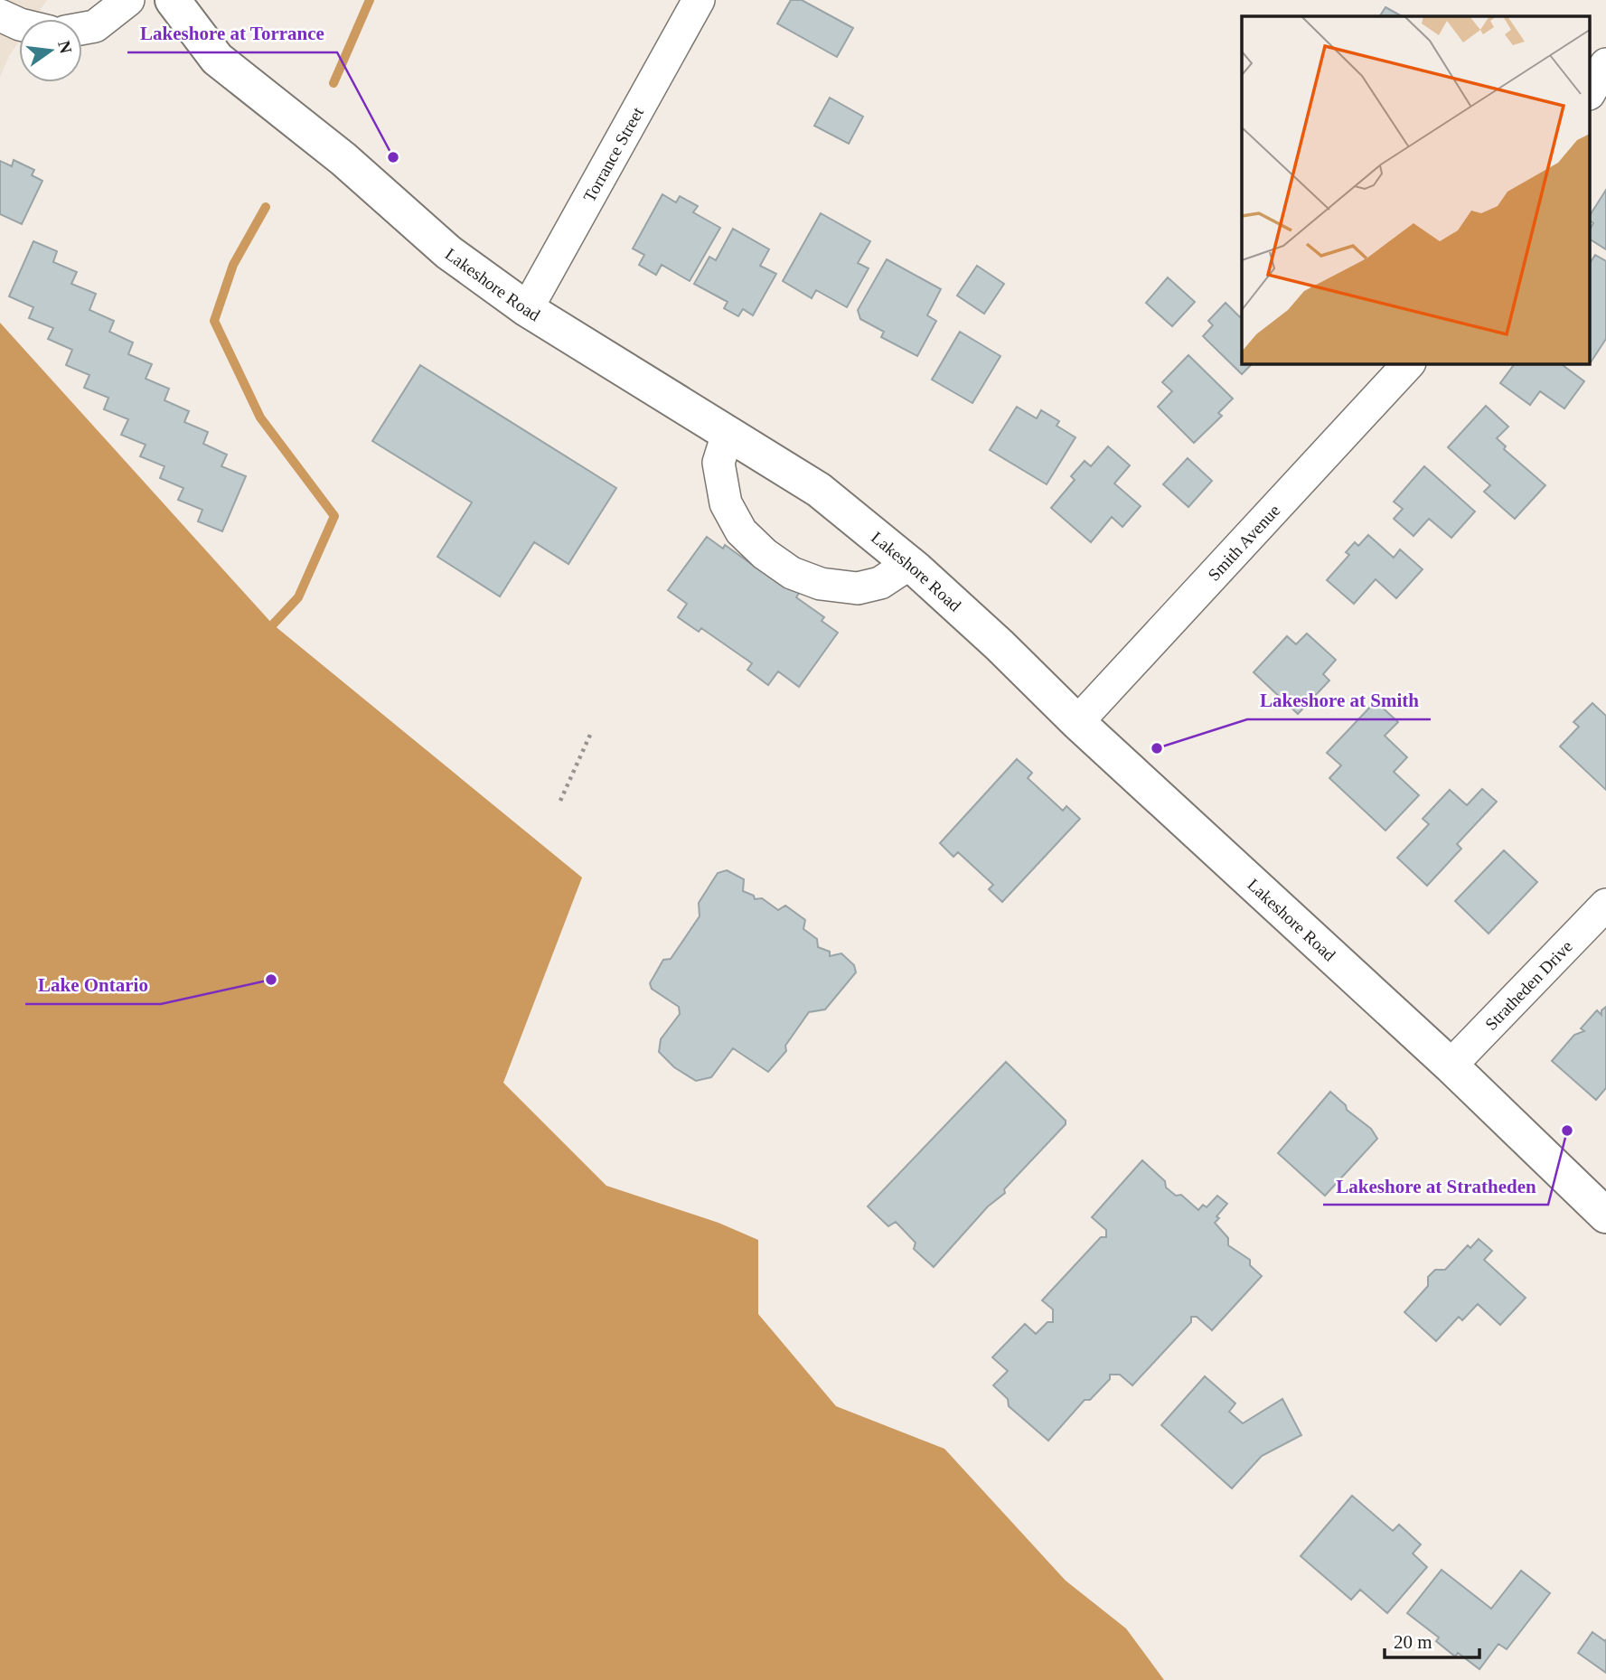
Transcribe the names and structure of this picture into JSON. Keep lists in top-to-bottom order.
{
  "streets": {
    "main road": ["Lakeshore Road"],
    "street": ["Torrance Street", "Smith Avenue", "Stratheden Drive"]
  },
  "crossings": [
    ["Torrance Street", "Lakeshore Road"],
    ["Lakeshore Road", "Smith Avenue"],
    ["Lakeshore Road", "Stratheden Drive"]
  ],
  "places": [
    "Lakeshore at Torrance",
    "Lakeshore at Smith",
    "Lake Ontario",
    "Lakeshore at Stratheden"
  ],
  "scale_bar": "20 m",
  "north": "right"
}
